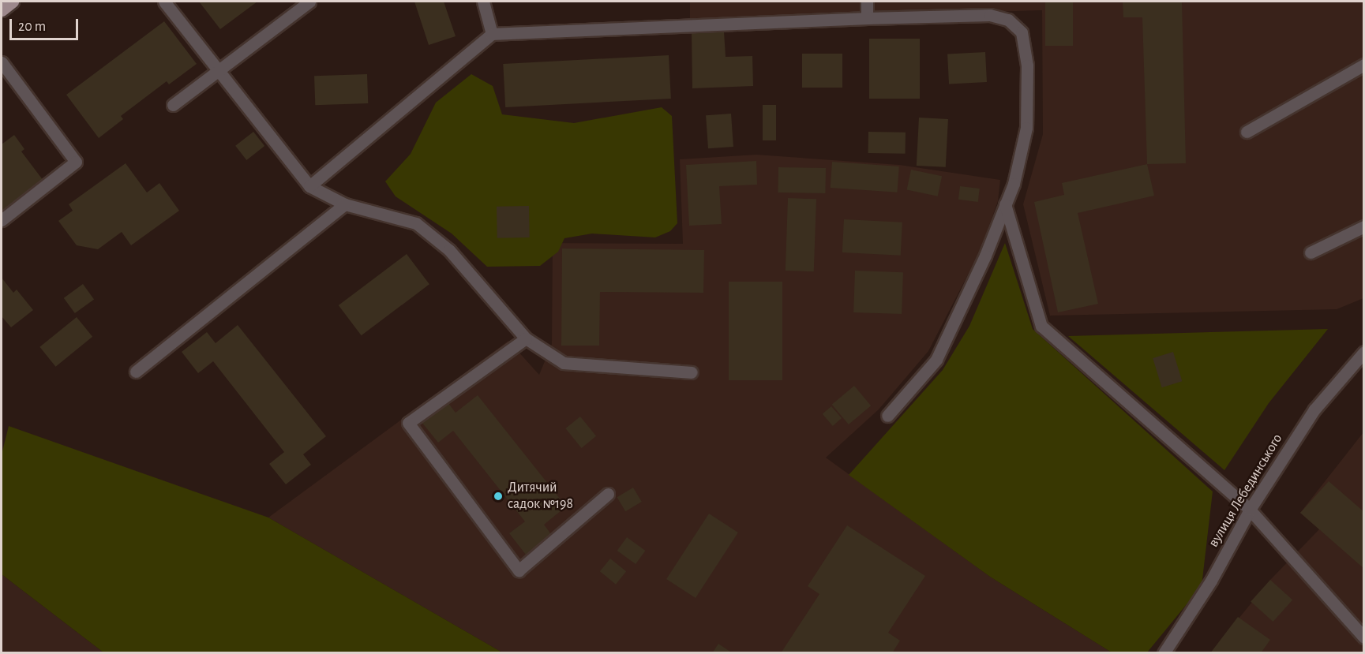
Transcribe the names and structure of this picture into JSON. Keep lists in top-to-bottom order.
{
  "streets": {
    "street": ["вулиця Лебединського"]
  },
  "places": ["Дитячий садок №198"],
  "scale_bar": "20 m"
}
